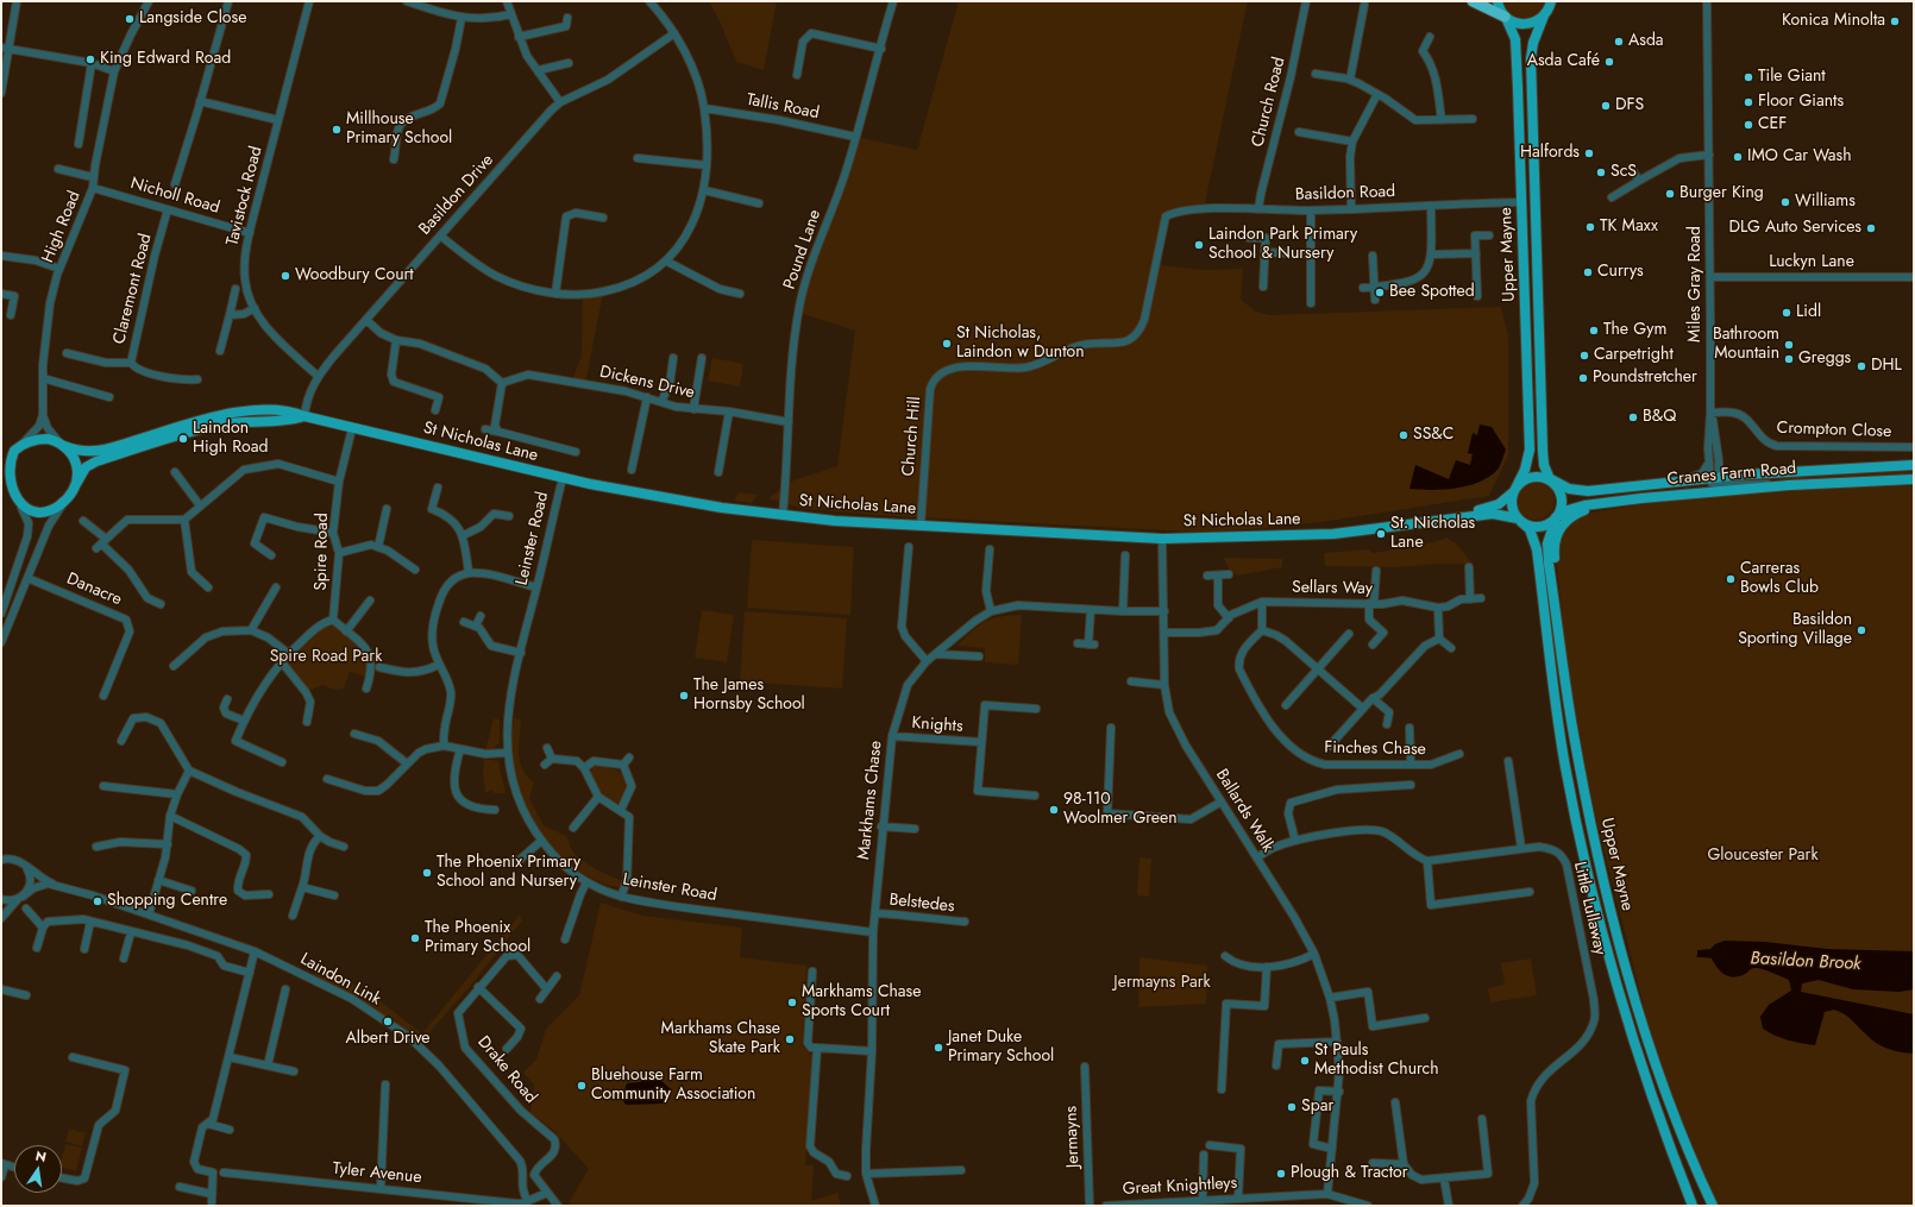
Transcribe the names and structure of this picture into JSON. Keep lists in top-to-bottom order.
{
  "streets": {
    "main road": ["Upper Mayne", "St Nicholas Lane", "Cranes Farm Road"],
    "street": [
      "Church Road",
      "Tallis Road",
      "Basildon Road",
      "Basildon Drive",
      "Nicholl Road",
      "Tavistock Road",
      "High Road",
      "Pound Lane",
      "Luckyn Lane",
      "Miles Gray Road",
      "Claremont Road",
      "Dickens Drive",
      "Crompton Close",
      "Church Hill",
      "Leinster Road",
      "Spire Road",
      "Sellars Way",
      "Danacre",
      "Knights",
      "Finches Chase",
      "Markhams Chase",
      "Ballards Walk",
      "Belstedes",
      "Little Lullaway",
      "Laindon Link",
      "Drake Road",
      "Jermayns",
      "Tyler Avenue",
      "Great Knightleys"
    ]
  },
  "crossings": [
    ["Church Road", "Basildon Road"],
    ["Tallis Road", "Pound Lane"],
    ["Basildon Road", "Upper Mayne"],
    ["Basildon Road", "Church Hill"],
    ["Basildon Drive", "Tavistock Road"],
    ["Basildon Drive", "St Nicholas Lane"],
    ["Nicholl Road", "Tavistock Road"],
    ["Nicholl Road", "High Road"],
    ["Nicholl Road", "Claremont Road"],
    ["High Road", "St Nicholas Lane"],
    ["Pound Lane", "Dickens Drive"],
    ["Pound Lane", "St Nicholas Lane"],
    ["Upper Mayne", "St Nicholas Lane"],
    ["Upper Mayne", "Cranes Farm Road"],
    ["Luckyn Lane", "Miles Gray Road"],
    ["Miles Gray Road", "Crompton Close"],
    ["Miles Gray Road", "Cranes Farm Road"],
    ["Church Hill", "St Nicholas Lane"],
    ["St Nicholas Lane", "Cranes Farm Road"],
    ["St Nicholas Lane", "Leinster Road"],
    ["St Nicholas Lane", "Spire Road"],
    ["St Nicholas Lane", "Ballards Walk"],
    ["Leinster Road", "Markhams Chase"],
    ["Sellars Way", "Ballards Walk"],
    ["Knights", "Markhams Chase"],
    ["Markhams Chase", "Ballards Walk"],
    ["Markhams Chase", "Belstedes"],
    ["Ballards Walk", "Great Knightleys"],
    ["Laindon Link", "Tyler Avenue"]
  ],
  "water": ["Basildon Brook"],
  "parks": ["Spire Road Park", "Gloucester Park", "Jermayns Park"],
  "places": [
    "Langside Close",
    "Konica Minolta",
    "Asda",
    "King Edward Road",
    "Asda Café",
    "Tile Giant",
    "Floor Giants",
    "DFS",
    "CEF",
    "Millhouse Primary School",
    "Halfords",
    "IMO Car Wash",
    "ScS",
    "Burger King",
    "Williams",
    "TK Maxx",
    "DLG Auto Services",
    "Laindon Park Primary School & Nursery",
    "Currys",
    "Woodbury Court",
    "Bee Spotted",
    "Lidl",
    "The Gym",
    "St Nicholas, Laindon w Dunton",
    "Bathroom Mountain",
    "Carpetright",
    "Greggs",
    "DHL",
    "Poundstretcher",
    "B&Q",
    "SS&C",
    "Laindon High Road",
    "St. Nicholas Lane",
    "Carreras Bowls Club",
    "Basildon Sporting Village",
    "The James Hornsby School",
    "98-110 Woolmer Green",
    "The Phoenix Primary School and Nursery",
    "Shopping Centre",
    "The Phoenix Primary School",
    "Markhams Chase Sports Court",
    "Albert Drive",
    "Markhams Chase Skate Park",
    "Janet Duke Primary School",
    "St Pauls Methodist Church",
    "Bluehouse Farm Community Association",
    "Spar",
    "Plough & Tractor"
  ],
  "north": "top"
}
